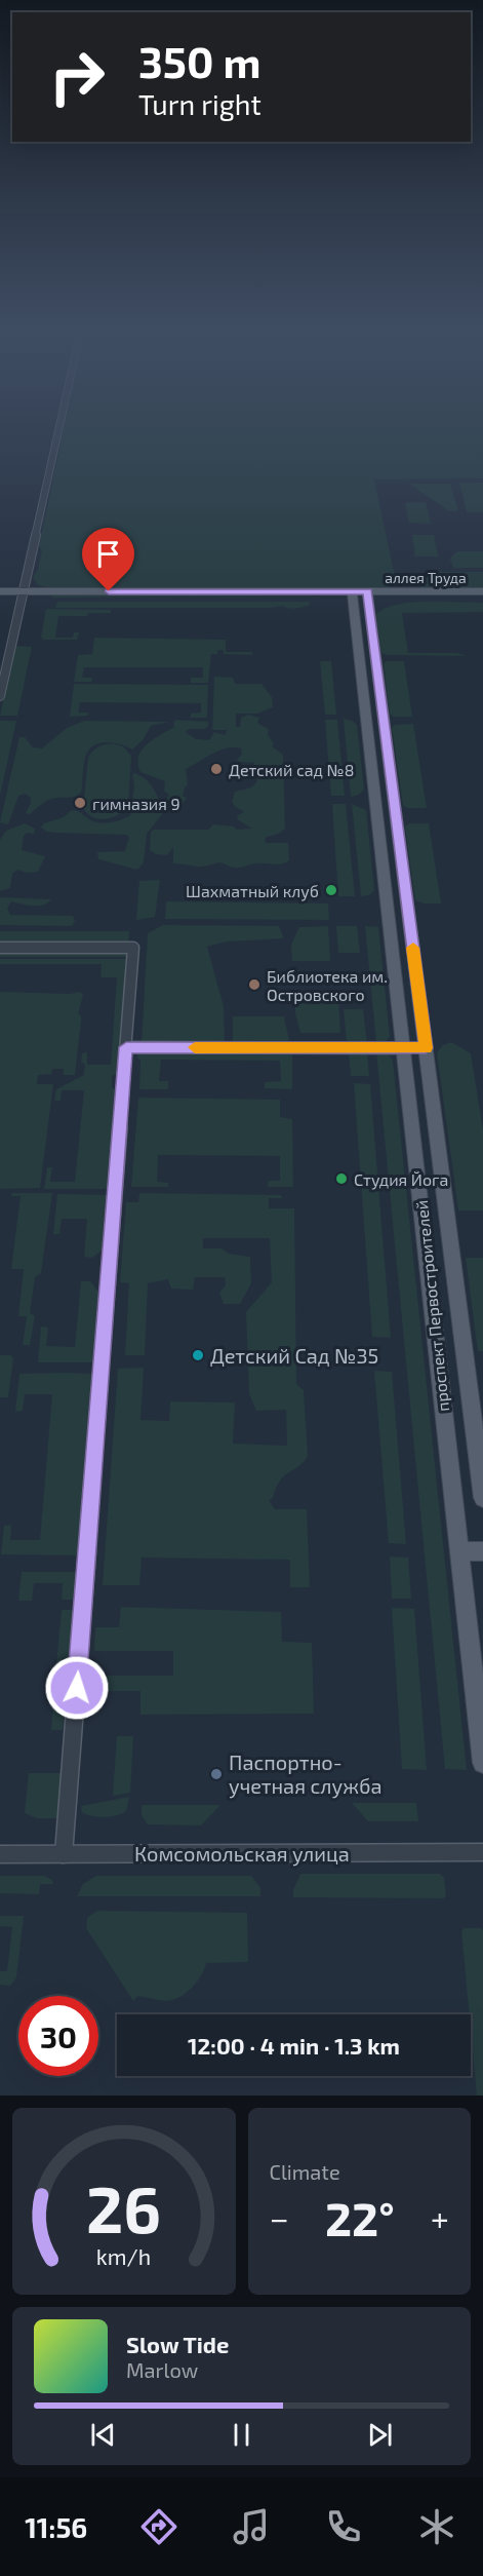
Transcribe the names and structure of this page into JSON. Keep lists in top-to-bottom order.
{
  "streets": {
    "main road": ["аллея Труда", "проспект Первостроителей"],
    "street": ["Комсомольская улица"]
  },
  "crossings": [
    ["аллея Труда", "проспект Первостроителей"]
  ],
  "places": [
    "Детский сад №8",
    "гимназия 9",
    "Шахматный клуб",
    "Библиотека им. Островского",
    "Студия Йога",
    "Детский Сад №35",
    "Паспортно- учетная служба"
  ],
  "page": {
    "turn": ["350 m", "Turn right"],
    "limit": "30",
    "trip": "12:00 · 4 min · 1.3 km",
    "tile": "Climate",
    "heat": ["−", "22°", "+"],
    "song": ["Slow Tide", "Marlow"],
    "tabs": "11:56",
    "gauge": ["26", "km/h"]
  }
}
